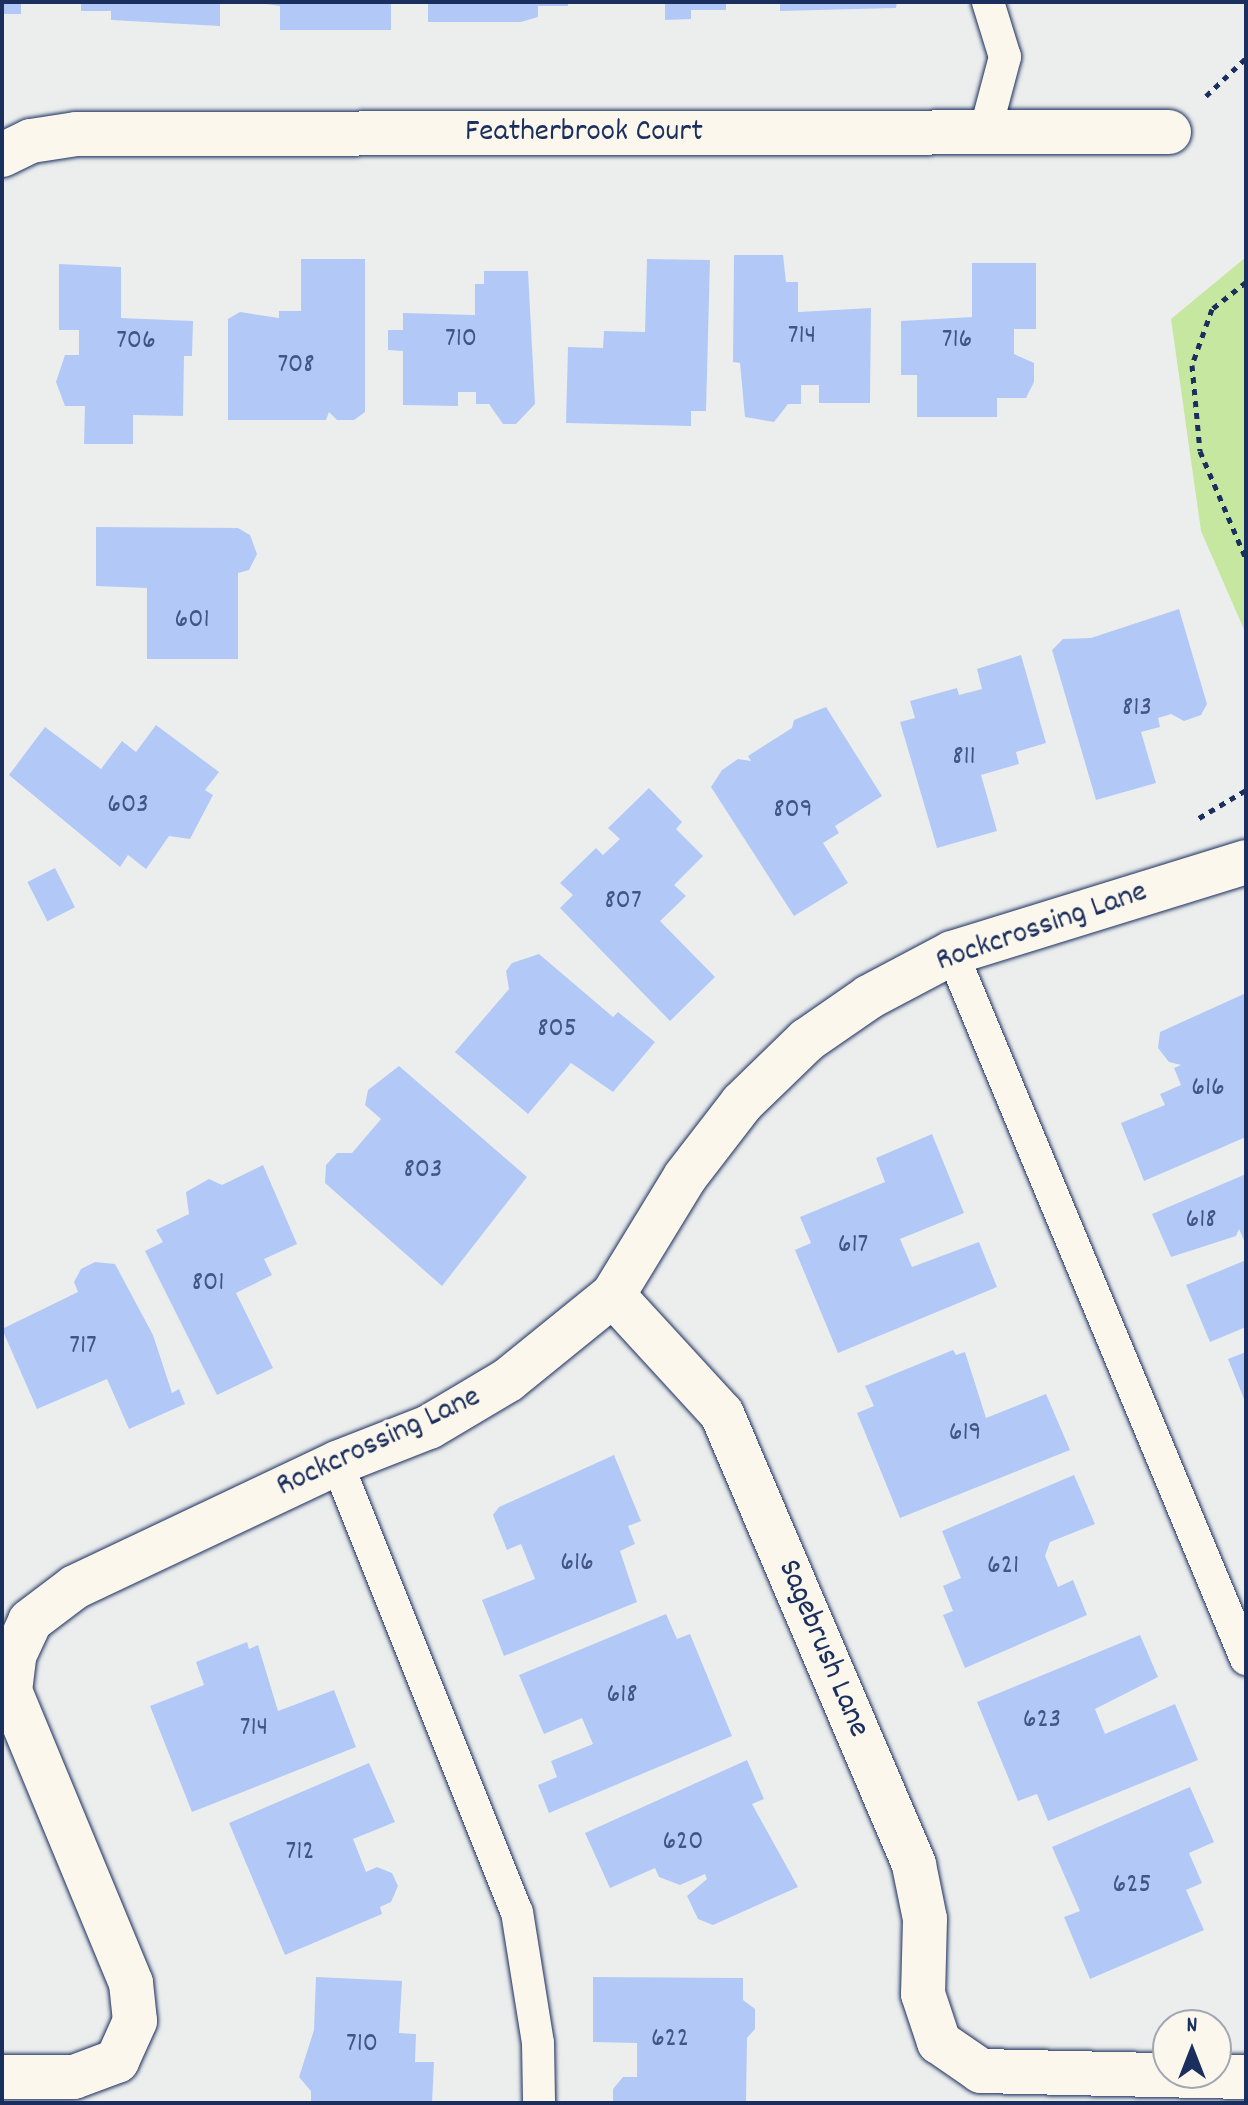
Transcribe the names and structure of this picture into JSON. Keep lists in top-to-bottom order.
{
  "streets": {
    "street": ["Featherbrook Court", "Rockcrossing Lane", "Sagebrush Lane"]
  },
  "crossings": [
    ["Rockcrossing Lane", "Sagebrush Lane"]
  ],
  "house_numbers": [
    "714",
    "710",
    "716",
    "706",
    "708",
    "601",
    "813",
    "811",
    "603",
    "809",
    "807",
    "805",
    "616",
    "803",
    "618",
    "617",
    "801",
    "717",
    "619",
    "616",
    "621",
    "618",
    "623",
    "714",
    "620",
    "712",
    "625",
    "622",
    "710"
  ],
  "north": "top"
}
